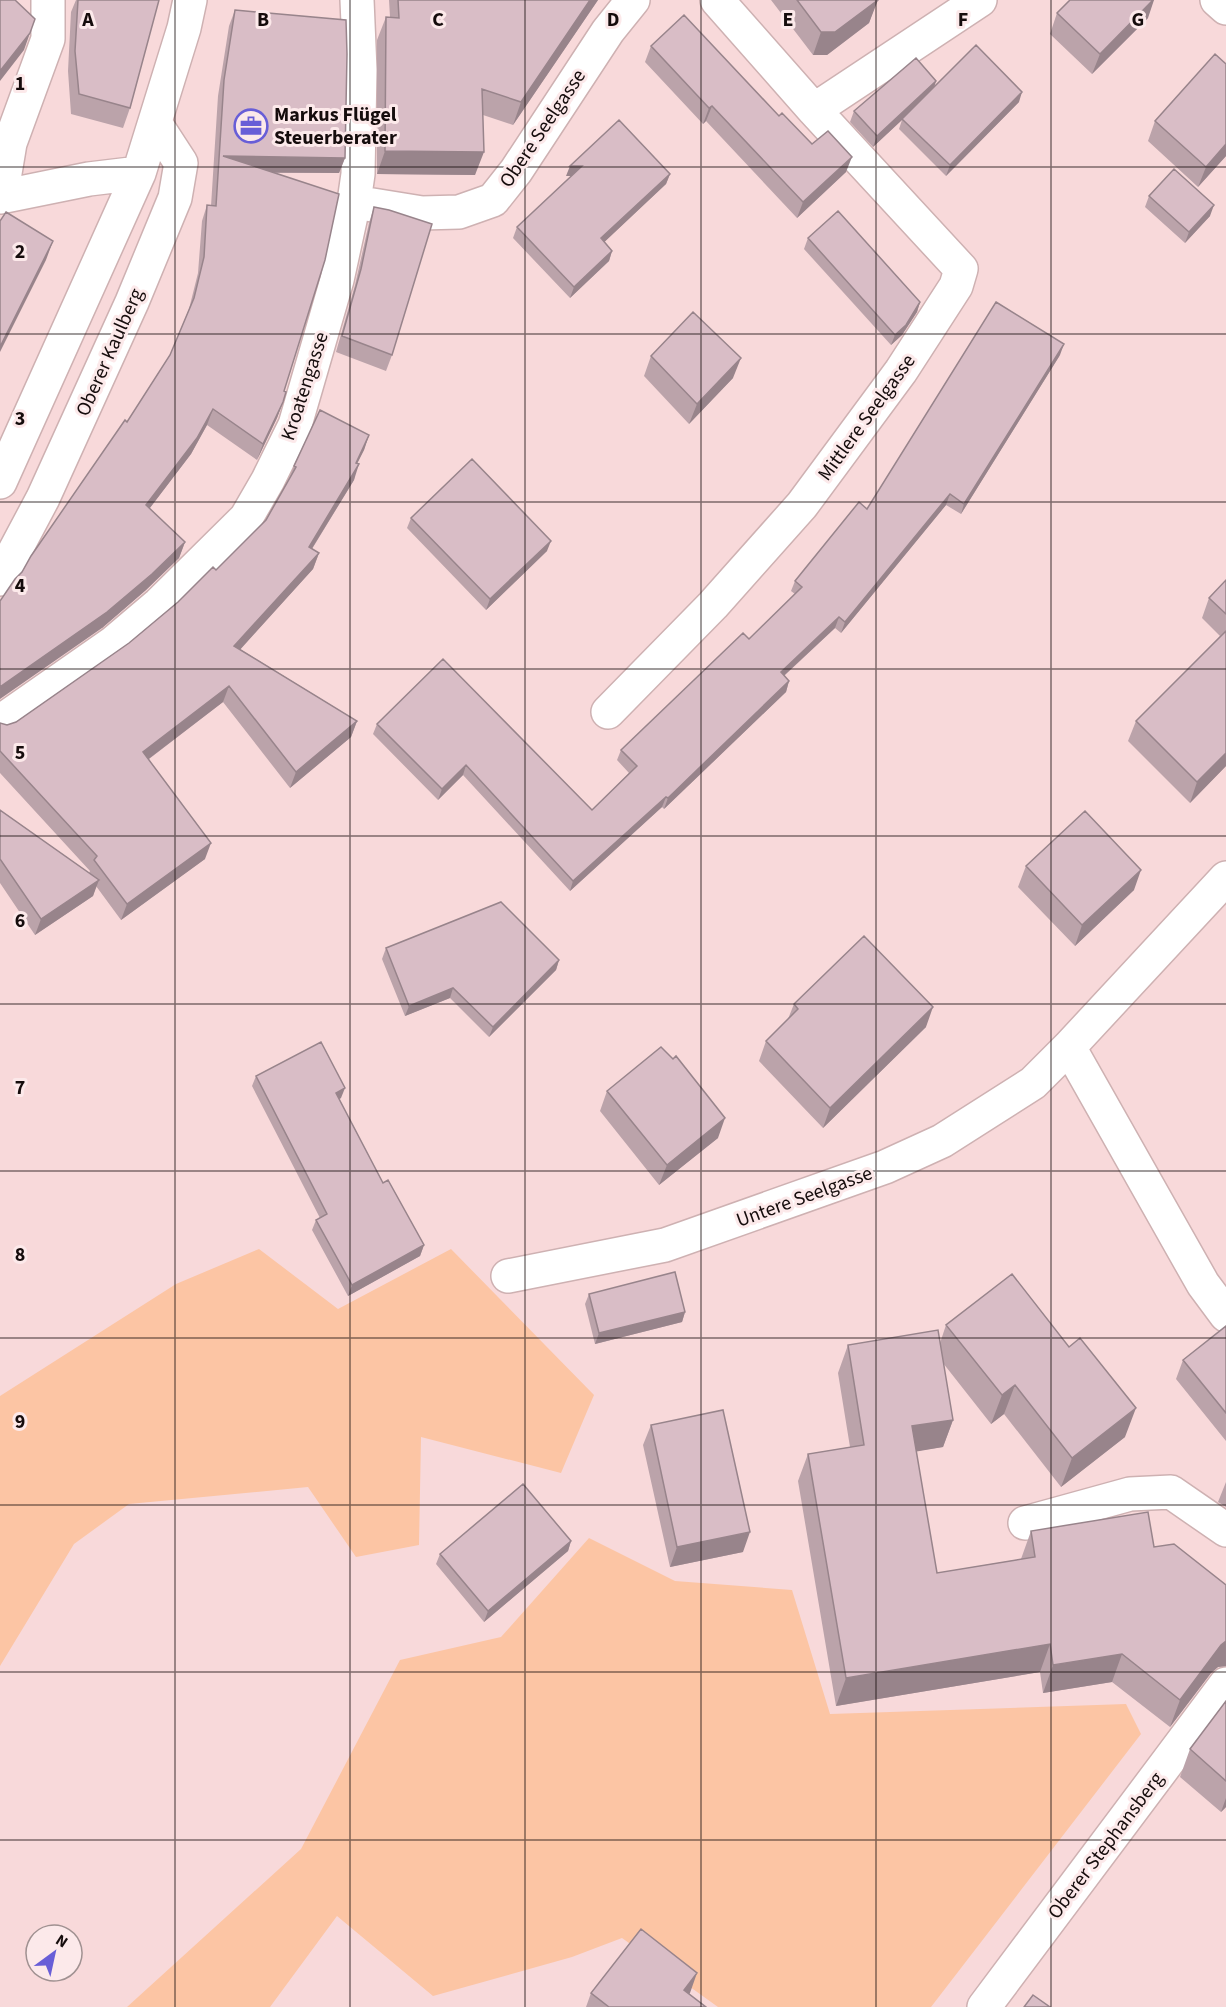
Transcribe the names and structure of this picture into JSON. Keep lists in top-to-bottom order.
{
  "streets": {
    "street": [
      "Obere Seelgasse",
      "Oberer Kaulberg",
      "Kroatengasse",
      "Mittlere Seelgasse",
      "Untere Seelgasse",
      "Oberer Stephansberg"
    ]
  },
  "crossings": [
    ["Obere Seelgasse", "Kroatengasse"]
  ],
  "places": {
    "office": ["Markus Flügel Steuerberater"]
  },
  "north": "top right",
  "grid": {
    "columns": [
      "A",
      "B",
      "C",
      "D",
      "E",
      "F",
      "G"
    ],
    "rows": [
      "1",
      "2",
      "3",
      "4",
      "5",
      "6",
      "7",
      "8",
      "9"
    ]
  }
}
